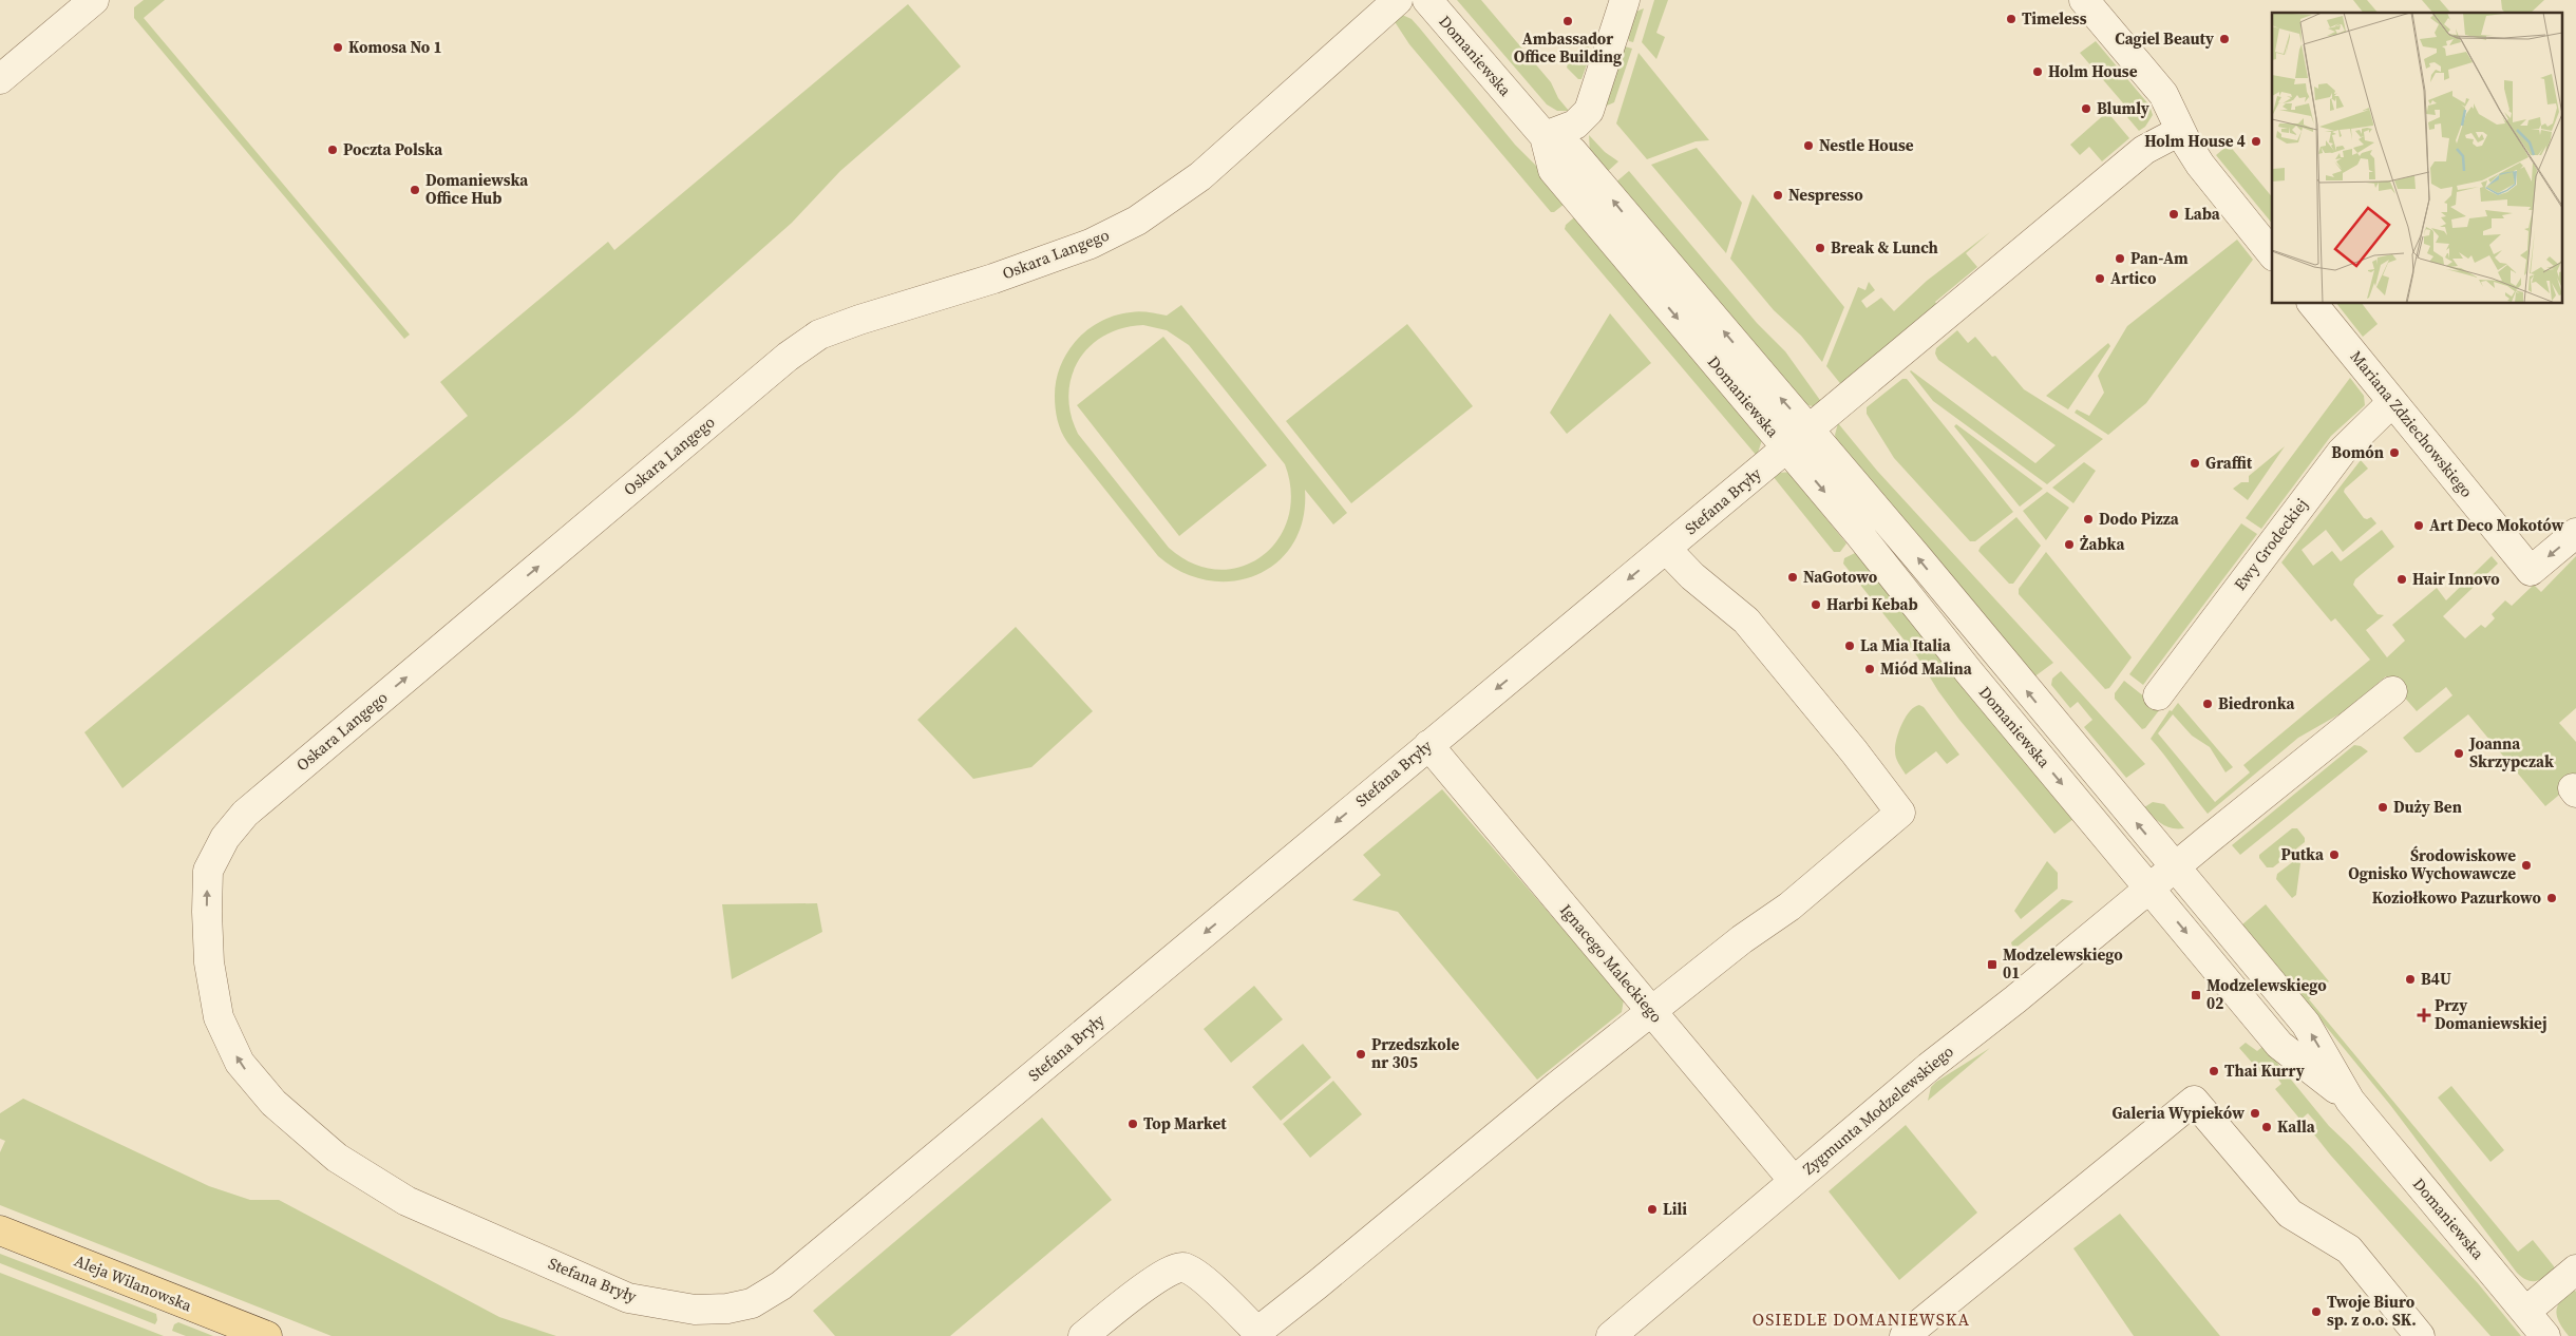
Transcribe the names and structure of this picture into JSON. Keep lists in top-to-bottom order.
{
  "streets": {
    "main road": ["Aleja Wilanowska"],
    "street": [
      "Domaniewska",
      "Oskara Langego",
      "Mariana Zdziechowskiego",
      "Stefana Bryły",
      "Ewy Grodeckiej",
      "Ignacego Maleckiego",
      "Zygmunta Modzelewskiego"
    ]
  },
  "crossings": [
    ["Domaniewska", "Stefana Bryły"],
    ["Domaniewska", "Zygmunta Modzelewskiego"],
    ["Oskara Langego", "Stefana Bryły"],
    ["Mariana Zdziechowskiego", "Ewy Grodeckiej"],
    ["Stefana Bryły", "Ignacego Maleckiego"],
    ["Ignacego Maleckiego", "Zygmunta Modzelewskiego"]
  ],
  "one_way": ["Oskara Langego", "Mariana Zdziechowskiego", "Stefana Bryły"],
  "districts": ["OSIEDLE DOMANIEWSKA"],
  "places": {
    "other": [
      "Timeless",
      "Ambassador Office Building",
      "Cagiel Beauty",
      "Komosa No 1",
      "Holm House",
      "Blumly",
      "Holm House 4",
      "Nestle House",
      "Poczta Polska",
      "Domaniewska Office Hub",
      "Nespresso",
      "Laba",
      "Break & Lunch",
      "Pan-Am",
      "Artico",
      "Bomón",
      "Graffit",
      "Dodo Pizza",
      "Art Deco Mokotów",
      "Żabka",
      "NaGotowo",
      "Hair Innovo",
      "Harbi Kebab",
      "La Mia Italia",
      "Miód Malina",
      "Biedronka",
      "Joanna Skrzypczak",
      "Duży Ben",
      "Putka",
      "Środowiskowe Ognisko Wychowawcze",
      "Koziołkowo Pazurkowo",
      "B4U",
      "Przedszkole nr 305",
      "Thai Kurry",
      "Galeria Wypieków",
      "Top Market",
      "Kalla",
      "Lili",
      "Twoje Biuro sp. z o.o. SK."
    ],
    "transit": ["Modzelewskiego 01", "Modzelewskiego 02"],
    "health": ["Przy Domaniewskiej"]
  }
}
